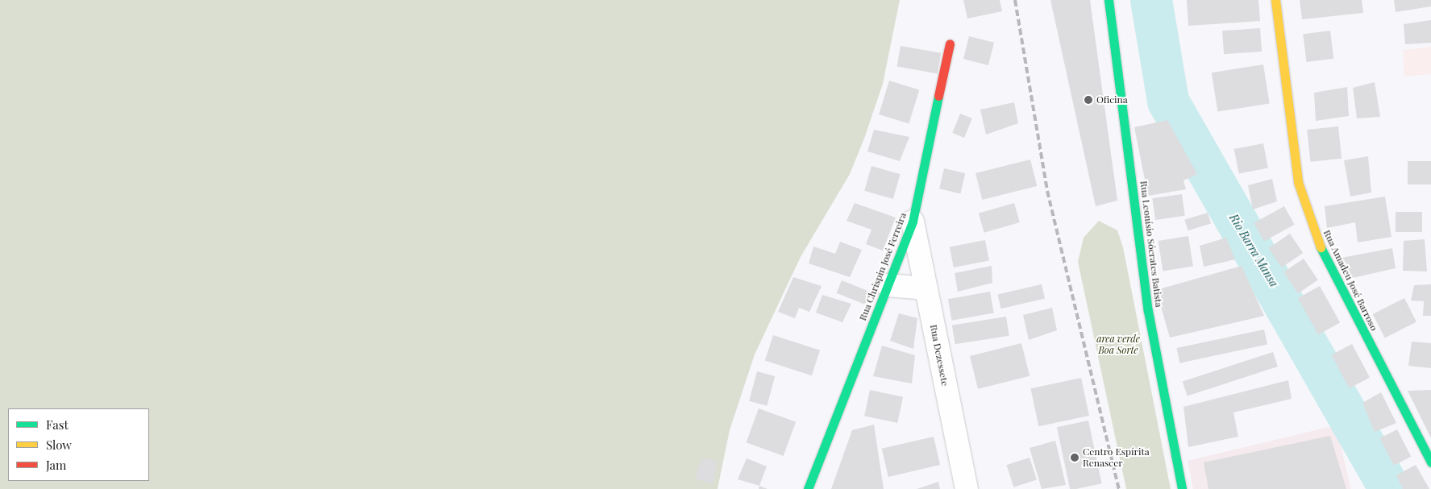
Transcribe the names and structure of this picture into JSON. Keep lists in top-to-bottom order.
{
  "streets": {
    "street": [
      "Rua Leonísio Sócrates Batista",
      "Rua Chrispin José Ferreira",
      "Rua Amadeu José Barroso",
      "Rua Dezessete"
    ]
  },
  "crossings": [
    ["Rua Chrispin José Ferreira", "Rua Dezessete"]
  ],
  "water": ["Rio Barra Mansa"],
  "parks": ["area verde Boa Sorte"],
  "places": ["Oficina", "Centro Espírita Renascer"],
  "legend": ["Fast", "Slow", "Jam"]
}
